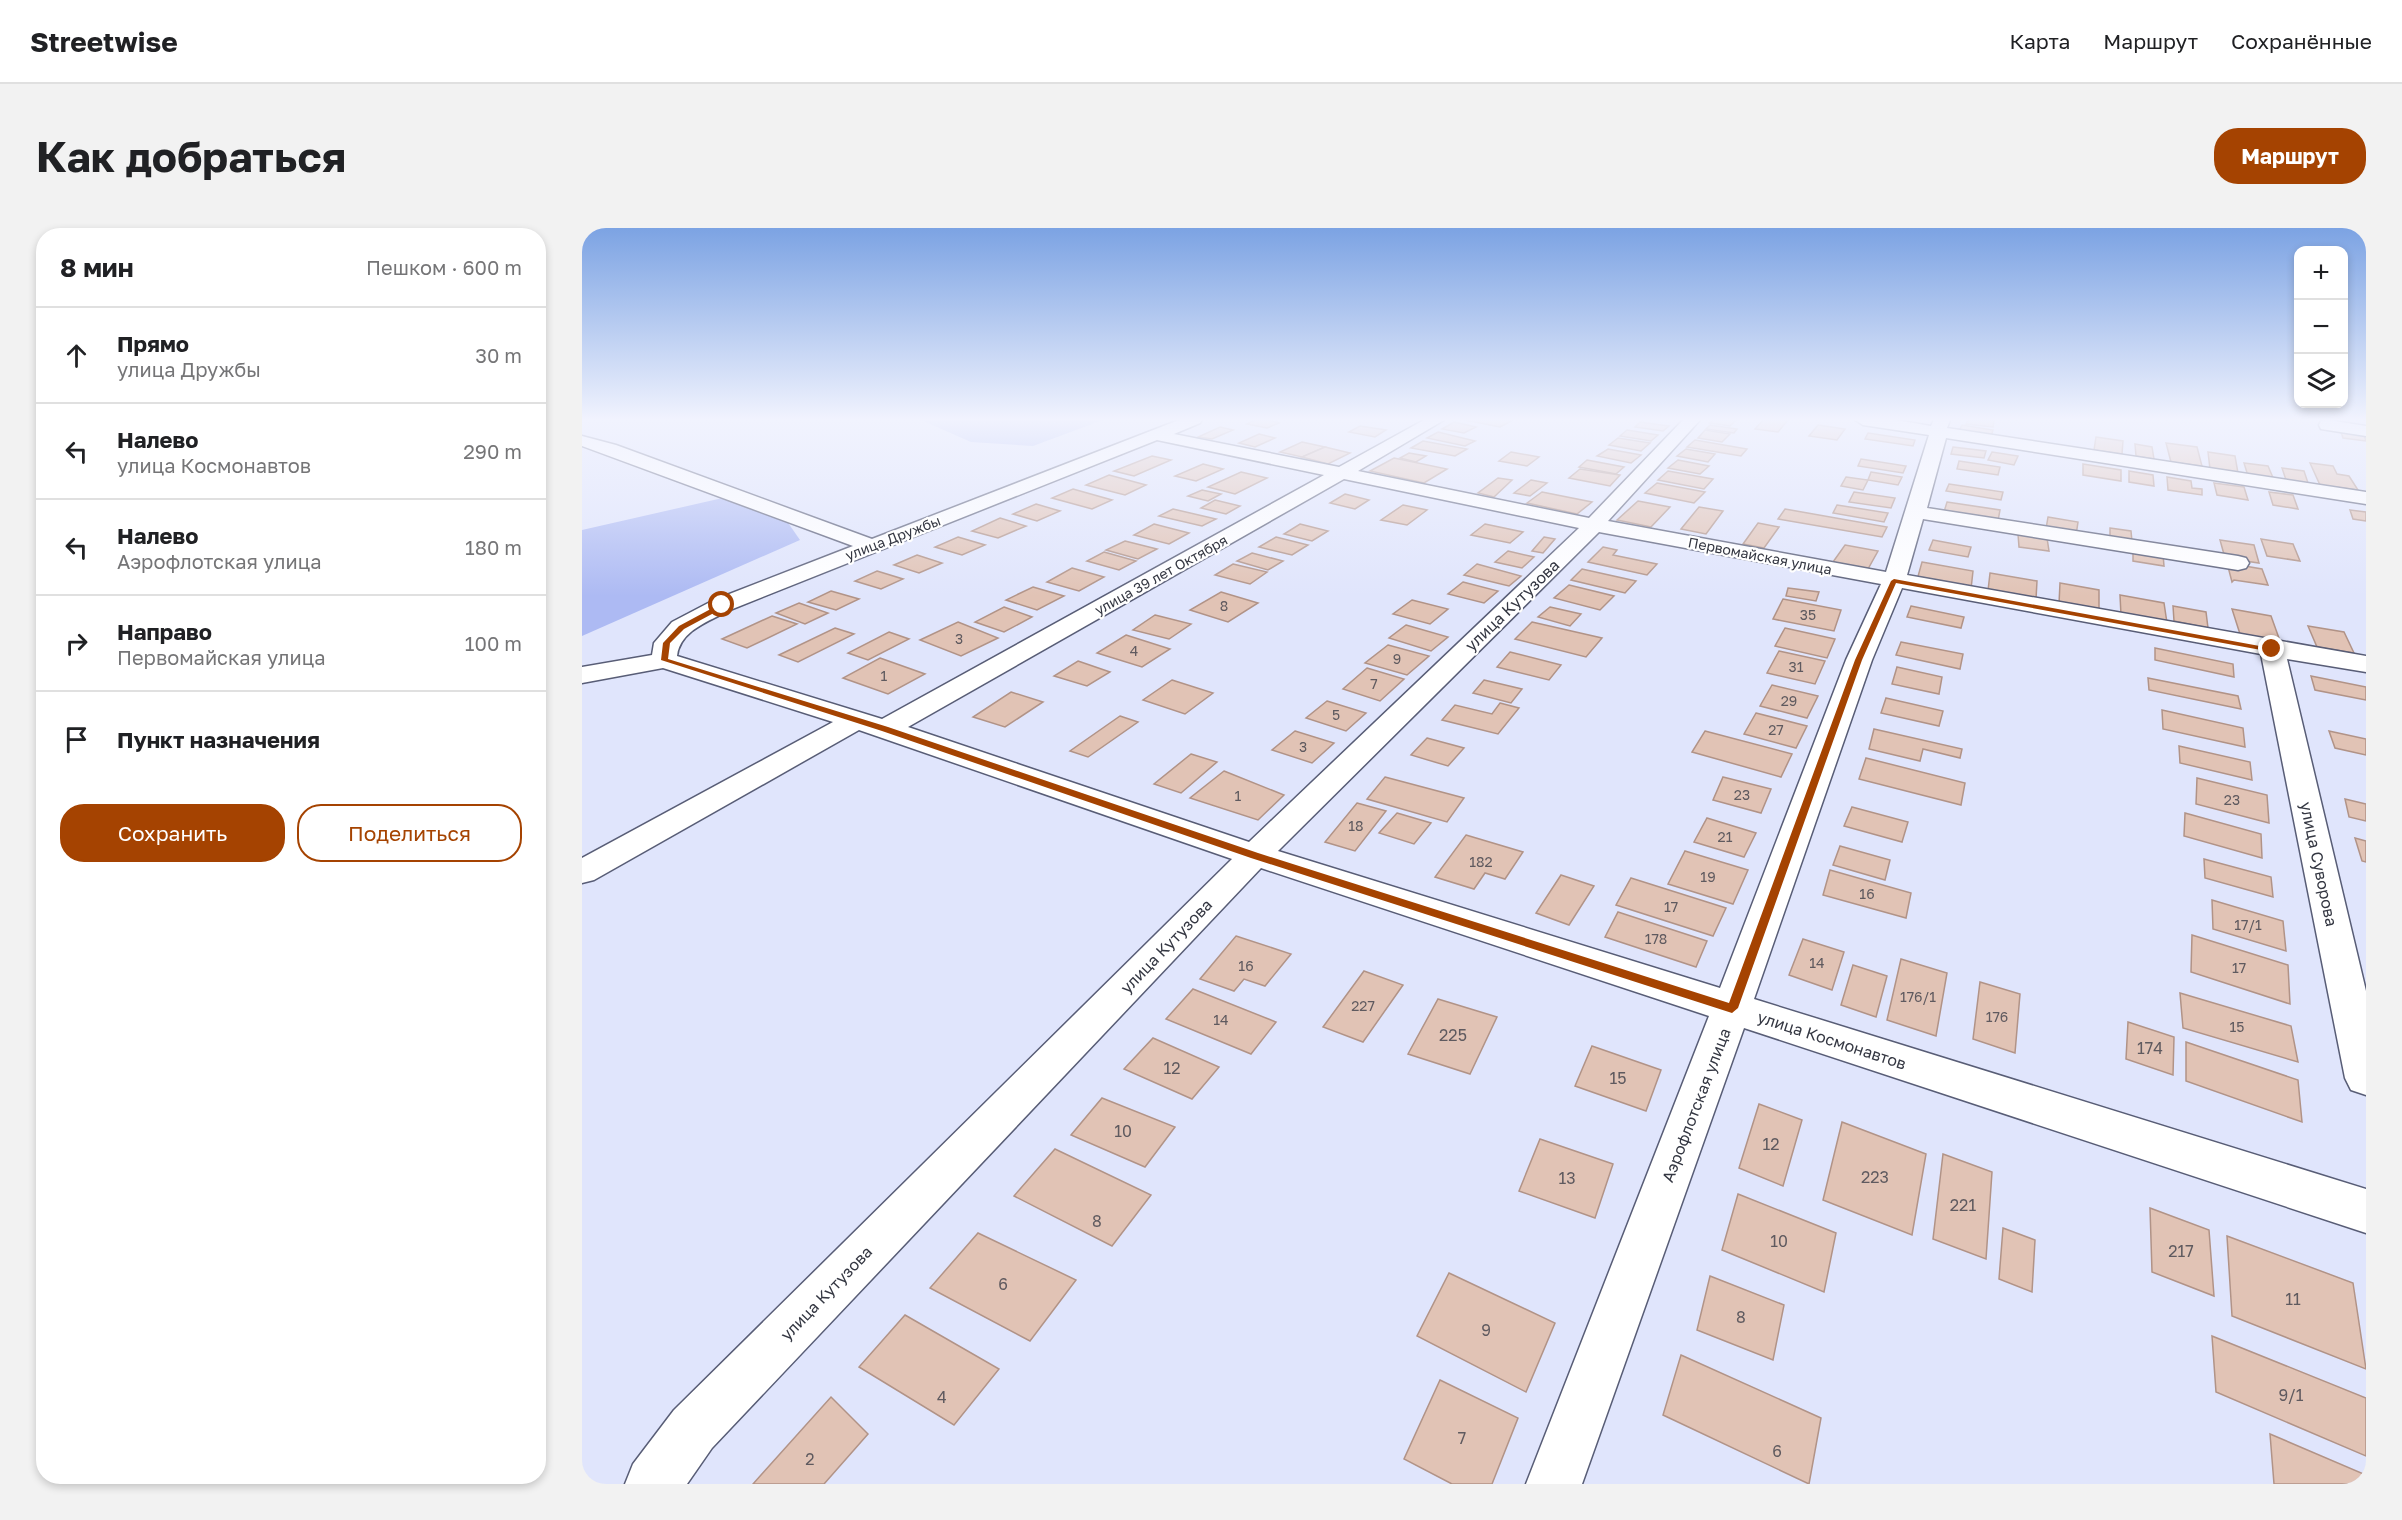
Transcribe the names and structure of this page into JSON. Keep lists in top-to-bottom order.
{
  "streets": {
    "street": [
      "улица Дружбы",
      "Первомайская улица",
      "улица 39 лет Октября",
      "улица Кутузова",
      "улица Суворова",
      "улица Космонавтов",
      "Аэрофлотская улица"
    ]
  },
  "crossings": [
    ["улица Дружбы", "улица Космонавтов"],
    ["Первомайская улица", "улица Кутузова"],
    ["Первомайская улица", "улица Суворова"],
    ["Первомайская улица", "Аэрофлотская улица"],
    ["улица 39 лет Октября", "улица Космонавтов"],
    ["улица Кутузова", "улица Космонавтов"],
    ["улица Космонавтов", "Аэрофлотская улица"]
  ],
  "house_numbers": [
    "8",
    "35",
    "3",
    "4",
    "9",
    "31",
    "1",
    "7",
    "29",
    "5",
    "27",
    "3",
    "23",
    "1",
    "23",
    "18",
    "21",
    "182",
    "19",
    "16",
    "17",
    "17/1",
    "178",
    "14",
    "16",
    "17",
    "176/1",
    "227",
    "176",
    "14",
    "15",
    "225",
    "174",
    "12",
    "15",
    "10",
    "12",
    "223",
    "13",
    "221",
    "8",
    "10",
    "217",
    "6",
    "11",
    "8",
    "9",
    "9/1",
    "4",
    "7",
    "6",
    "2"
  ],
  "page": {
    "header": "Streetwise",
    "nav": ["Карта", "Маршрут", "Сохранённые"],
    "buttons": [
      "Маршрут",
      ["Сохранить", "Поделиться"]
    ],
    "title": "Как добраться",
    "heading": ["8 мин", "Пешком · 600 m"],
    "map_buttons": ["+", "−"],
    "list": [
      ["Прямо", "улица Дружбы", "30 m"],
      ["Налево", "улица Космонавтов", "290 m"],
      ["Налево", "Аэрофлотская улица", "180 m"],
      ["Направо", "Первомайская улица", "100 m"],
      "Пункт назначения"
    ]
  }
}
